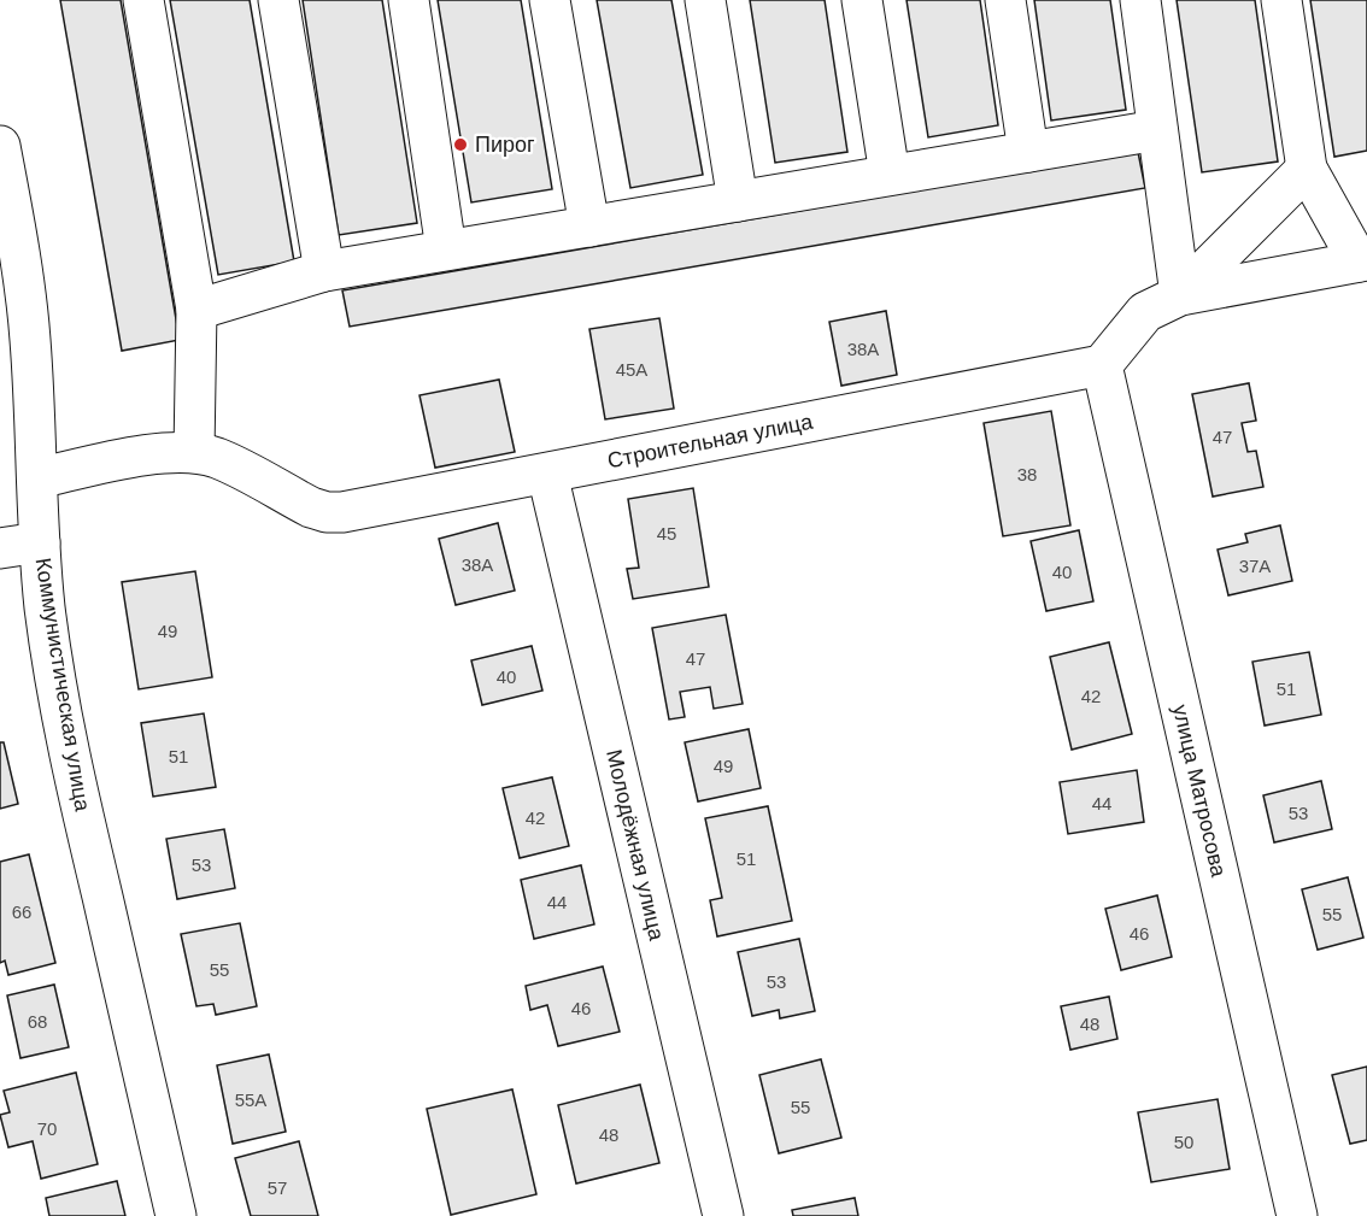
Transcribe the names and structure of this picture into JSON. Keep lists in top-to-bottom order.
{
  "streets": {
    "street": [
      "Строительная улица",
      "Коммунистическая улица",
      "улица Матросова",
      "Молодёжная улица"
    ]
  },
  "crossings": [
    ["Строительная улица", "Коммунистическая улица"],
    ["Строительная улица", "улица Матросова"],
    ["Строительная улица", "Молодёжная улица"]
  ],
  "places": ["Пирог"],
  "house_numbers": [
    "38А",
    "45А",
    "47",
    "38",
    "45",
    "38А",
    "37А",
    "40",
    "49",
    "47",
    "40",
    "51",
    "42",
    "51",
    "49",
    "44",
    "53",
    "42",
    "51",
    "53",
    "44",
    "66",
    "55",
    "46",
    "55",
    "53",
    "46",
    "68",
    "48",
    "55А",
    "55",
    "70",
    "48",
    "50",
    "57"
  ]
}
